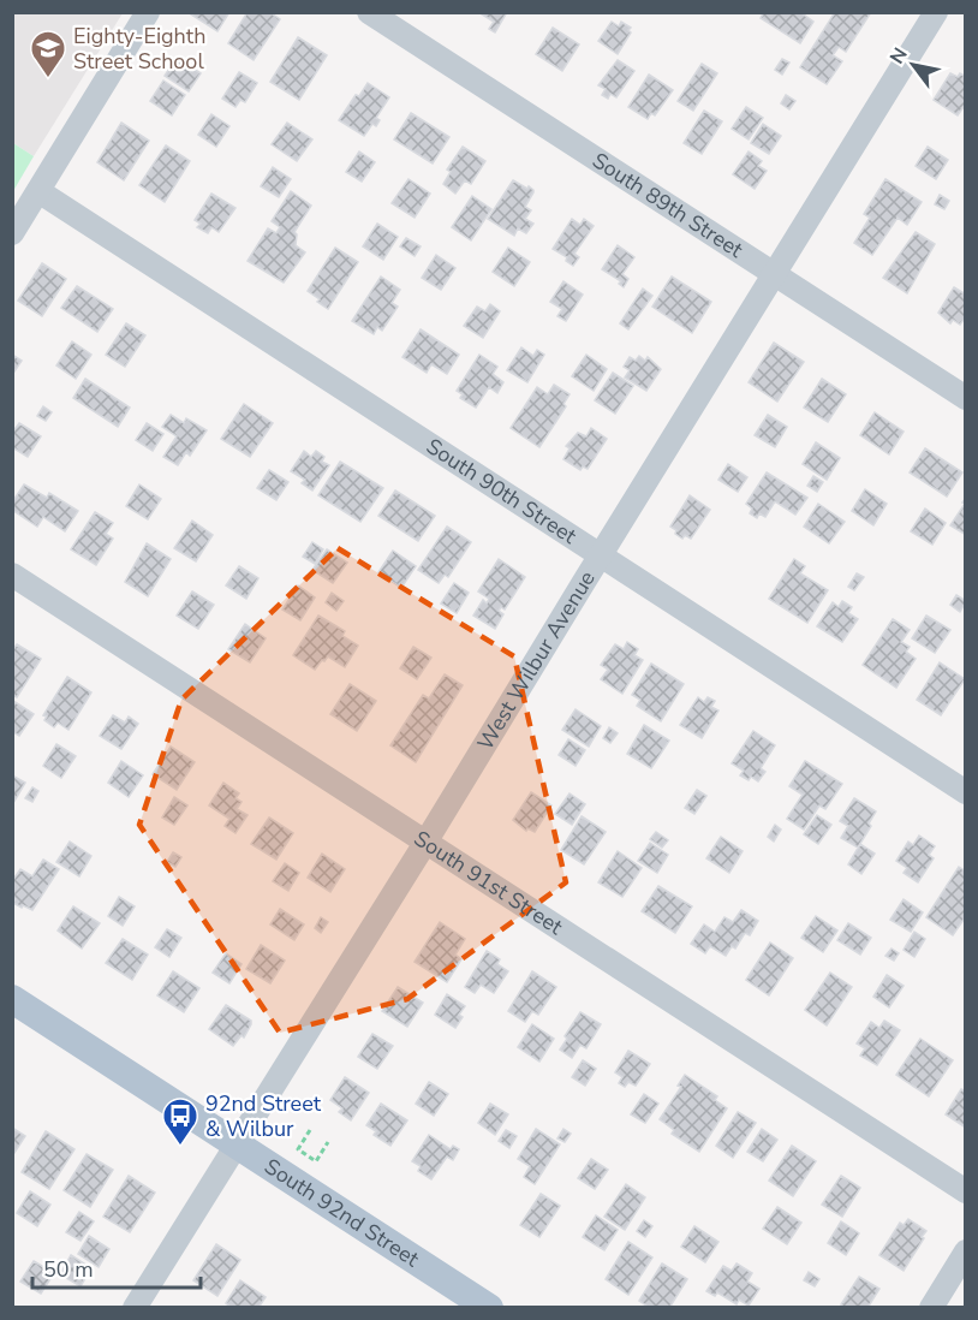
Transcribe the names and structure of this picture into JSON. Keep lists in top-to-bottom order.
{
  "streets": {
    "main road": ["South 92nd Street"],
    "street": [
      "South 89th Street",
      "South 90th Street",
      "West Wilbur Avenue",
      "South 91st Street"
    ]
  },
  "crossings": [
    ["South 89th Street", "West Wilbur Avenue"],
    ["South 90th Street", "West Wilbur Avenue"],
    ["West Wilbur Avenue", "South 91st Street"],
    ["West Wilbur Avenue", "South 92nd Street"]
  ],
  "places": {
    "school or university": ["Eighty-Eighth Street School"],
    "bus stop": ["92nd Street & Wilbur"]
  },
  "scale_bar": "50 m",
  "north": "top left"
}
